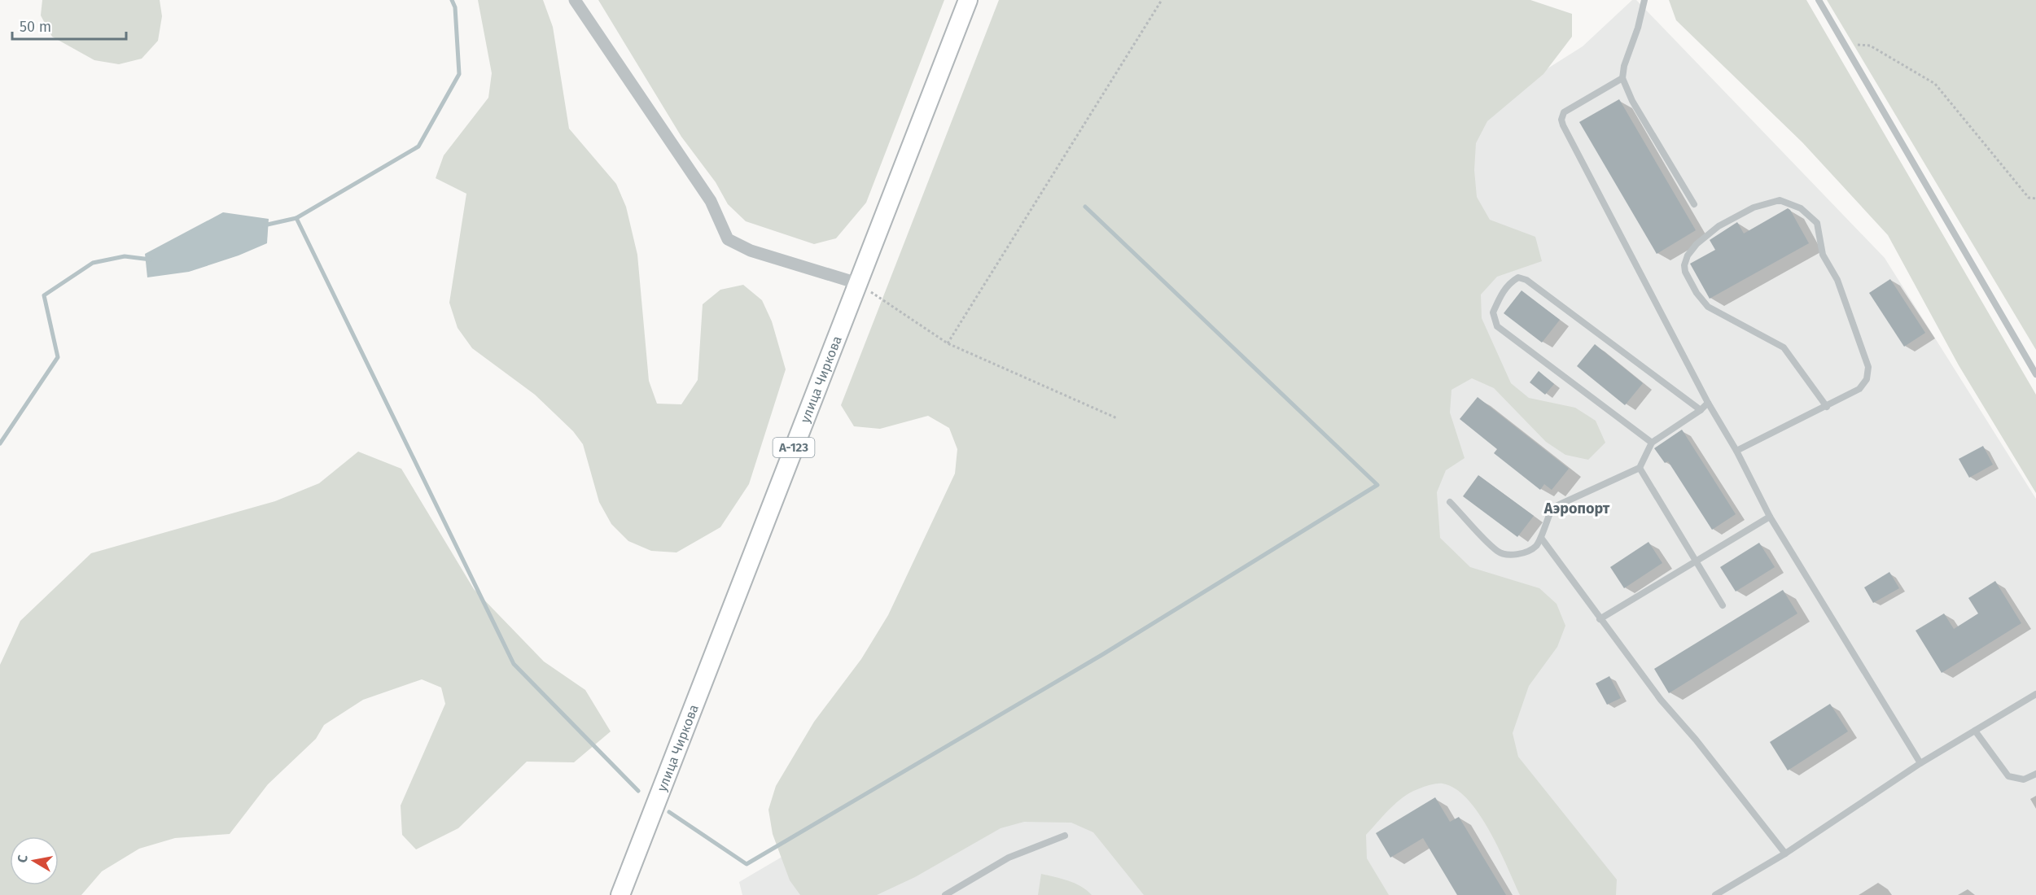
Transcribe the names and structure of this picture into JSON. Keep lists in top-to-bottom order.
{
  "streets": {
    "main road": ["улица Чиркова", "А-123"]
  },
  "districts": ["Аэропорт"],
  "scale_bar": "50 m",
  "north": "left"
}
